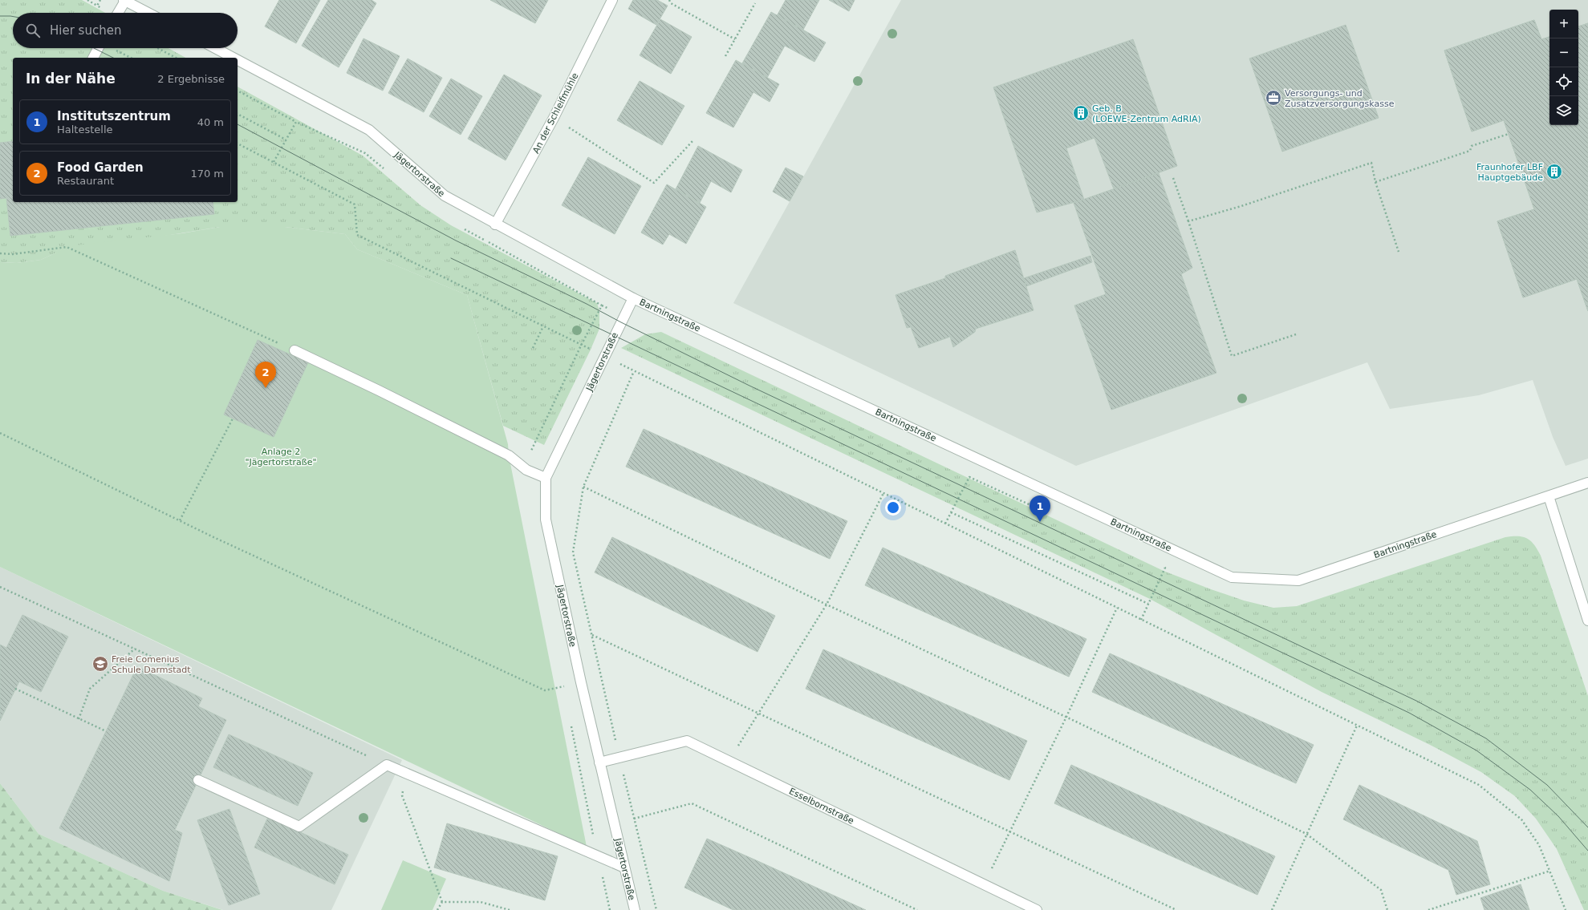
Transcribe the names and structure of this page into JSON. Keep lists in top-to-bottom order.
{
  "streets": {
    "street": [
      "An der Schleifmühle",
      "Jägertorstraße",
      "Bartningstraße",
      "Esselbornstraße"
    ]
  },
  "crossings": [
    ["An der Schleifmühle", "Jägertorstraße"],
    ["Jägertorstraße", "Bartningstraße"],
    ["Jägertorstraße", "Esselbornstraße"]
  ],
  "parks": ["Anlage 2 \"Jägertorstraße\""],
  "places": {
    "office": ["Versorgungs- und Zusatzversorgungskasse"],
    "building": ["Geb. B (LOEWE-Zentrum AdRIA)", "Fraunhofer LBF Hauptgebäude"],
    "school or university": ["Freie Comenius Schule Darmstadt"]
  },
  "page": {
    "map_buttons": ["+", "−"],
    "search": "Hier suchen",
    "heading": ["In der Nähe", "2 Ergebnisse"],
    "list": [
      {
        "mark": "1",
        "name": "Institutszentrum",
        "note": "Haltestelle",
        "value": "40 m"
      },
      {
        "mark": "2",
        "name": "Food Garden",
        "note": "Restaurant",
        "value": "170 m"
      }
    ],
    "pins": ["2", "1"]
  }
}
